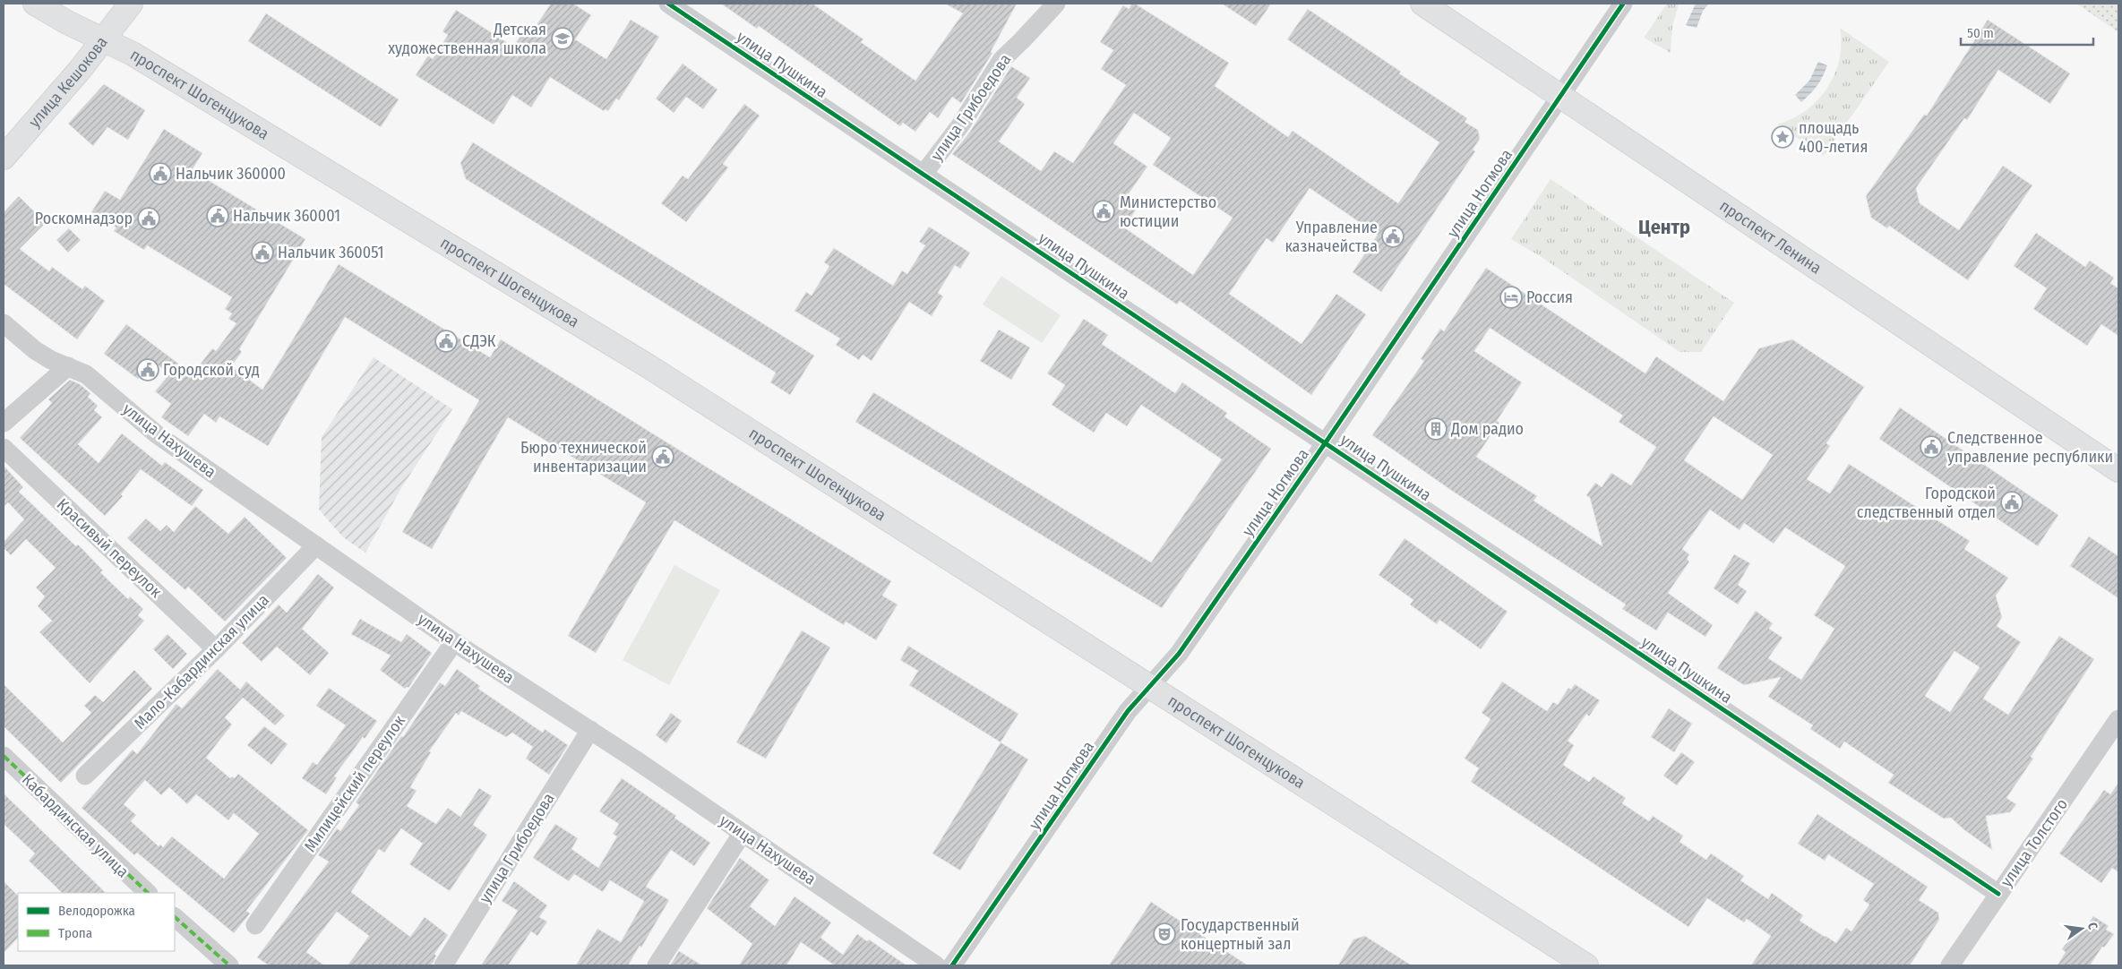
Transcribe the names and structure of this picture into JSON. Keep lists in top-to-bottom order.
{
  "streets": {
    "main road": ["улица Кешокова", "проспект Шогенцукова", "проспект Ленина"],
    "street": [
      "улица Пушкина",
      "улица Грибоедова",
      "улица Ногмова",
      "улица Нахушева",
      "Красивый переулок",
      "Мало-Кабардинская улица",
      "Милицейский переулок",
      "Кабардинская улица",
      "улица Толстого"
    ]
  },
  "crossings": [
    ["улица Пушкина", "улица Грибоедова"],
    ["улица Пушкина", "улица Ногмова"],
    ["улица Пушкина", "улица Толстого"],
    ["улица Кешокова", "проспект Шогенцукова"],
    ["проспект Шогенцукова", "улица Ногмова"],
    ["улица Грибоедова", "улица Нахушева"],
    ["улица Ногмова", "проспект Ленина"],
    ["улица Нахушева", "Мало-Кабардинская улица"],
    ["улица Нахушева", "Милицейский переулок"],
    ["Красивый переулок", "Мало-Кабардинская улица"]
  ],
  "districts": ["Центр"],
  "places": {
    "school or university": ["Детская художественная школа"],
    "place": ["площадь 400-летия"],
    "public building": [
      "Нальчик 360000",
      "Министерство юстиции",
      "Нальчик 360001",
      "Роскомнадзор",
      "Управление казначейства",
      "Нальчик 360051",
      "СДЭК",
      "Городской суд",
      "Следственное управление республики",
      "Бюро технической инвентаризации",
      "Городской следственный отдел"
    ],
    "hotel": ["Россия"],
    "building": ["Дом радио"],
    "theatre": ["Государственный концертный зал"]
  },
  "legend": ["Велодорожка", "Тропа"],
  "scale_bar": "50 m",
  "north": "right"
}
